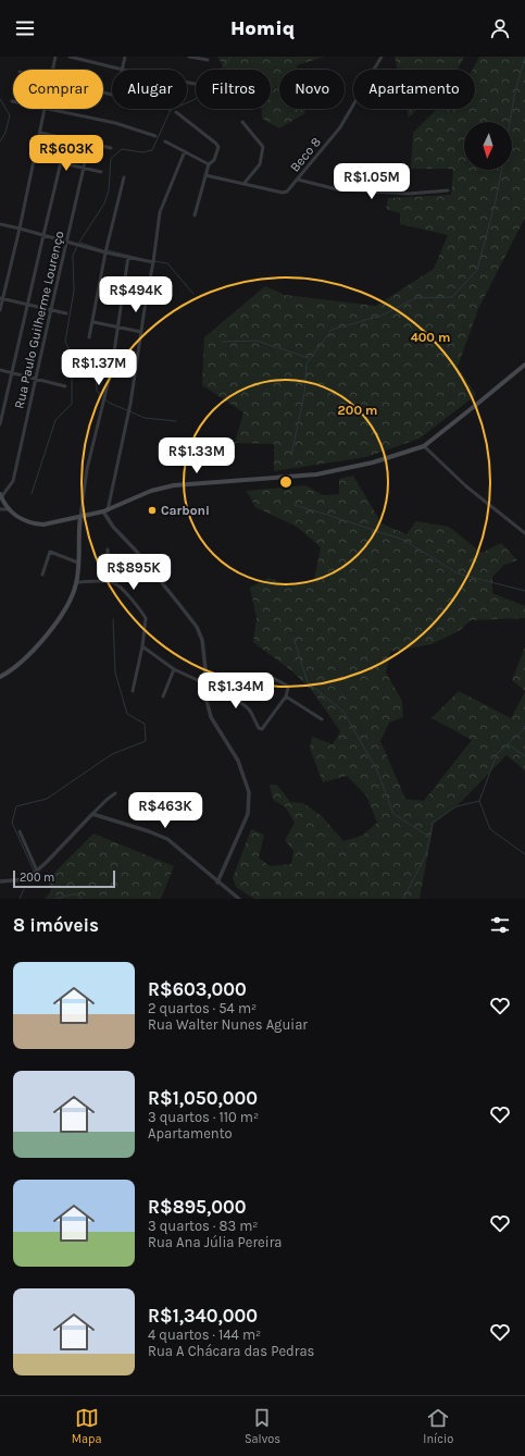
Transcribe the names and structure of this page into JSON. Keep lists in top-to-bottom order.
{
  "streets": {
    "street": ["Beco 8", "Rua Paulo Guilherme Lourenço"]
  },
  "places": ["Carboni"],
  "scale_bar": "200 m",
  "north": "bottom",
  "page": {
    "header": "Homiq",
    "chip": [
      "Comprar",
      "Alugar",
      "Filtros",
      "Novo",
      "Apartamento"
    ],
    "price": [
      "R$603K",
      "R$1.05M",
      "R$494K",
      "R$1.37M",
      "R$1.33M",
      "R$895K",
      "R$1.34M",
      "R$463K"
    ],
    "scale": "200 m",
    "heading": "8 imóveis",
    "list": [
      {
        "name": "R$603,000",
        "note": "2 quartos · 54 m² · Rua Walter Nunes Aguiar"
      },
      {
        "name": "R$1,050,000",
        "note": "3 quartos · 110 m² · Apartamento"
      },
      {
        "name": "R$895,000",
        "note": "3 quartos · 83 m² · Rua Ana Júlia Pereira"
      },
      {
        "name": "R$1,340,000",
        "note": "4 quartos · 144 m² · Rua A Chácara das Pedras"
      }
    ],
    "tabs": ["Mapa", "Salvos", "Início"]
  },
  "rings": ["400 m", "200 m"]
}
